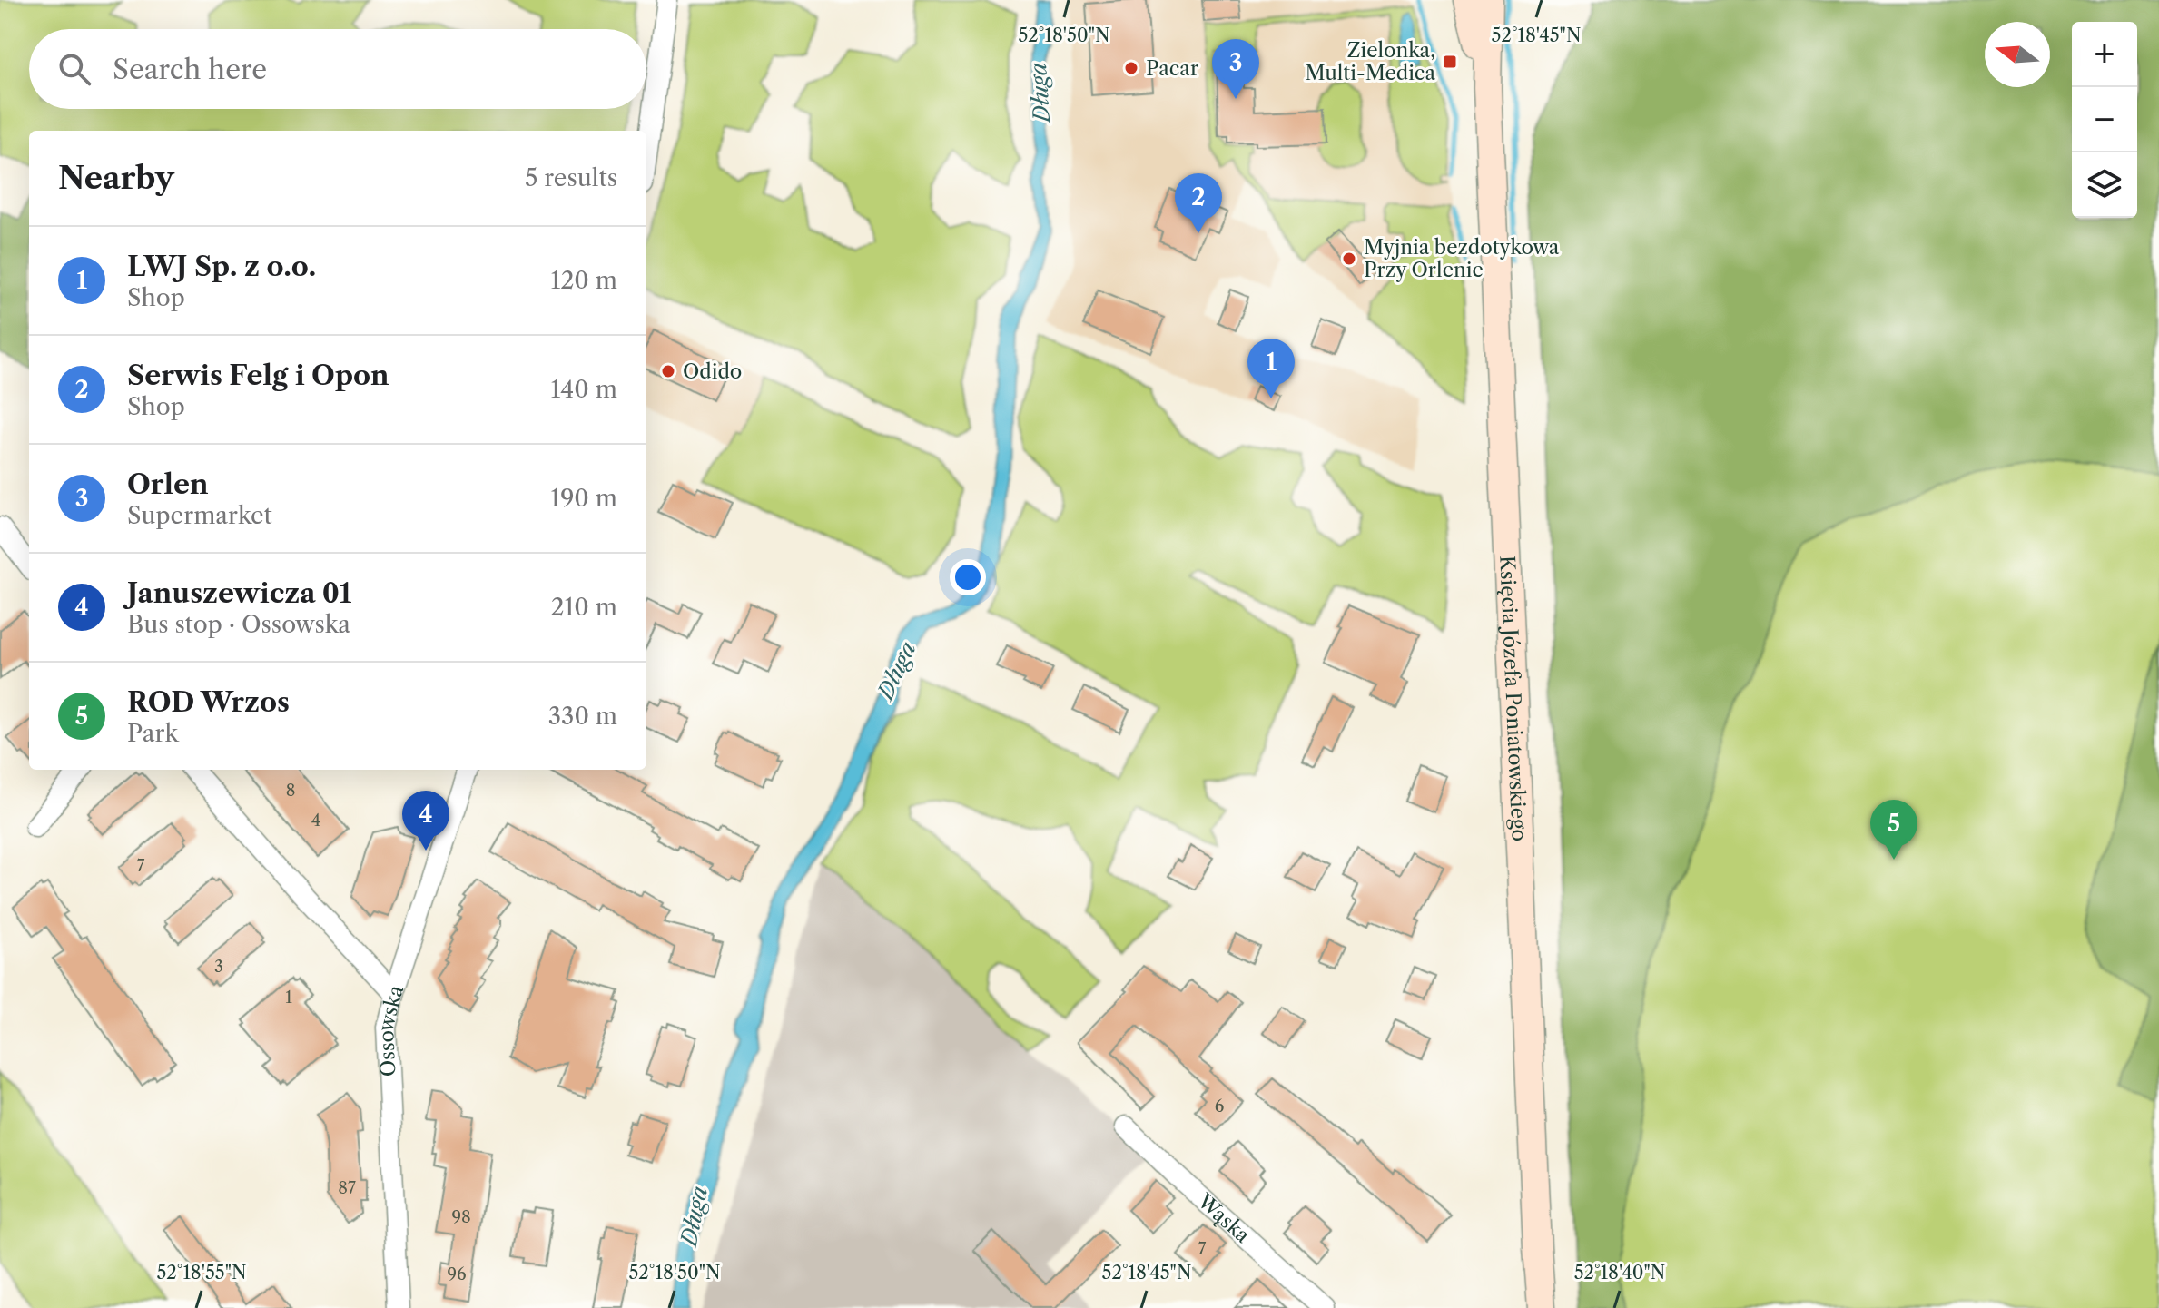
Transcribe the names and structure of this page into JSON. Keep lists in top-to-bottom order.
{
  "streets": {
    "main road": ["Księcia Józefa Poniatowskiego"],
    "street": ["Ossowska", "Wąska"]
  },
  "water": ["Długa"],
  "places": {
    "transit": ["Zielonka, Multi-Medica"],
    "other": ["Pacar", "Myjnia bezdotykowa Przy Orlenie", "Odido"]
  },
  "house_numbers": [
    "8",
    "4",
    "7",
    "3",
    "1",
    "6",
    "87",
    "98",
    "7",
    "96"
  ],
  "north": "left",
  "page": {
    "map_buttons": ["+", "−"],
    "search": "Search here",
    "pins": [
      "3",
      "2",
      "1",
      "4",
      "5"
    ],
    "heading": ["Nearby", "5 results"],
    "list": [
      {
        "mark": "1",
        "name": "LWJ Sp. z o.o.",
        "note": "Shop",
        "value": "120 m"
      },
      {
        "mark": "2",
        "name": "Serwis Felg i Opon",
        "note": "Shop",
        "value": "140 m"
      },
      {
        "mark": "3",
        "name": "Orlen",
        "note": "Supermarket",
        "value": "190 m"
      },
      {
        "mark": "4",
        "name": "Januszewicza 01",
        "note": "Bus stop · Ossowska",
        "value": "210 m"
      },
      {
        "mark": "5",
        "name": "ROD Wrzos",
        "note": "Park",
        "value": "330 m"
      }
    ]
  },
  "coordinates": [
    "52°18'50\"N",
    "52°18'45\"N",
    "52°18'55\"N",
    "52°18'40\"N"
  ]
}
